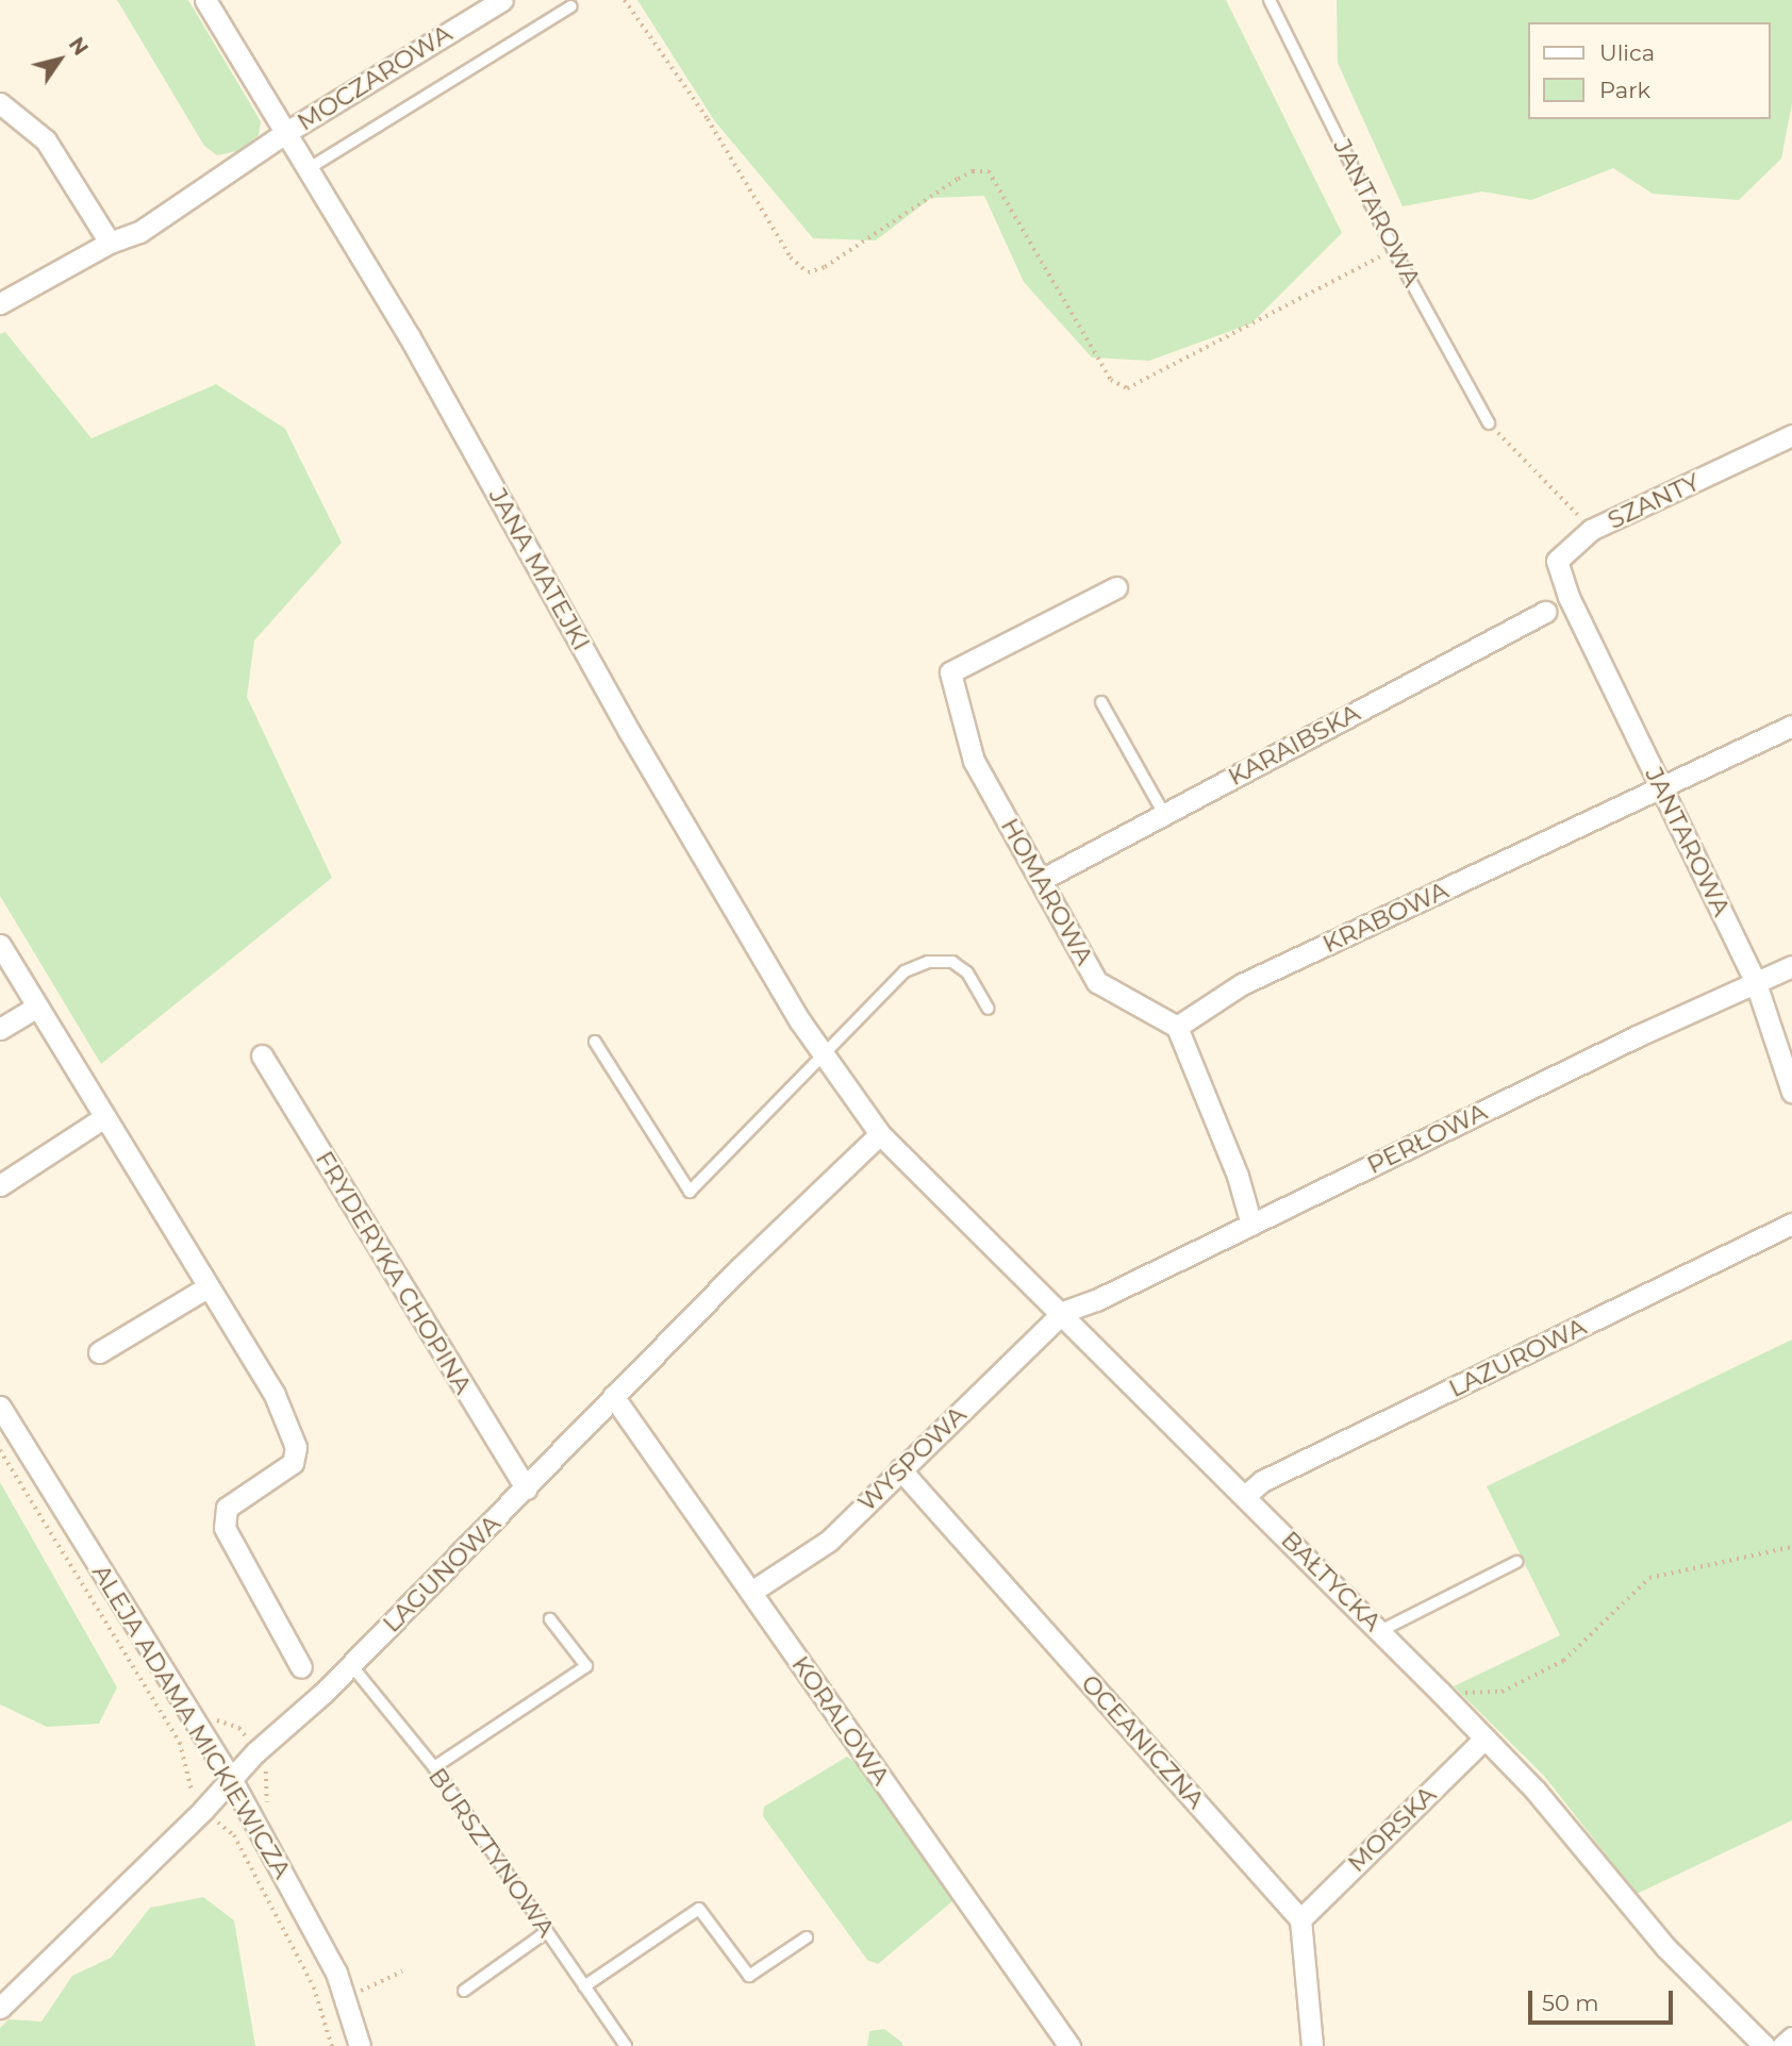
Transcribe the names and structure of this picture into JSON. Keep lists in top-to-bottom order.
{
  "streets": {
    "street": [
      "MOCZAROWA",
      "JANTAROWA",
      "SZANTY",
      "JANA MATEJKI",
      "KARAIBSKA",
      "HOMAROWA",
      "KRABOWA",
      "PERŁOWA",
      "FRYDERYKA CHOPINA",
      "LAZUROWA",
      "WYSPOWA",
      "LAGUNOWA",
      "BAŁTYCKA",
      "KORALOWA",
      "ALEJA ADAMA MICKIEWICZA",
      "OCEANICZNA",
      "MORSKA"
    ],
    "lane": ["BURSZTYNOWA"]
  },
  "crossings": [
    ["MOCZAROWA", "JANA MATEJKI"],
    ["JANTAROWA", "SZANTY"],
    ["JANTAROWA", "KRABOWA"],
    ["JANTAROWA", "PERŁOWA"],
    ["JANA MATEJKI", "LAGUNOWA"],
    ["JANA MATEJKI", "BAŁTYCKA"],
    ["KARAIBSKA", "HOMAROWA"],
    ["HOMAROWA", "KRABOWA"],
    ["PERŁOWA", "WYSPOWA"],
    ["PERŁOWA", "BAŁTYCKA"],
    ["FRYDERYKA CHOPINA", "LAGUNOWA"],
    ["LAZUROWA", "BAŁTYCKA"],
    ["WYSPOWA", "BAŁTYCKA"],
    ["WYSPOWA", "KORALOWA"],
    ["WYSPOWA", "OCEANICZNA"],
    ["LAGUNOWA", "BAŁTYCKA"],
    ["LAGUNOWA", "KORALOWA"],
    ["LAGUNOWA", "ALEJA ADAMA MICKIEWICZA"],
    ["LAGUNOWA", "BURSZTYNOWA"],
    ["BAŁTYCKA", "MORSKA"],
    ["OCEANICZNA", "MORSKA"]
  ],
  "legend": ["Ulica", "Park"],
  "scale_bar": "50 m",
  "north": "top right"
}
